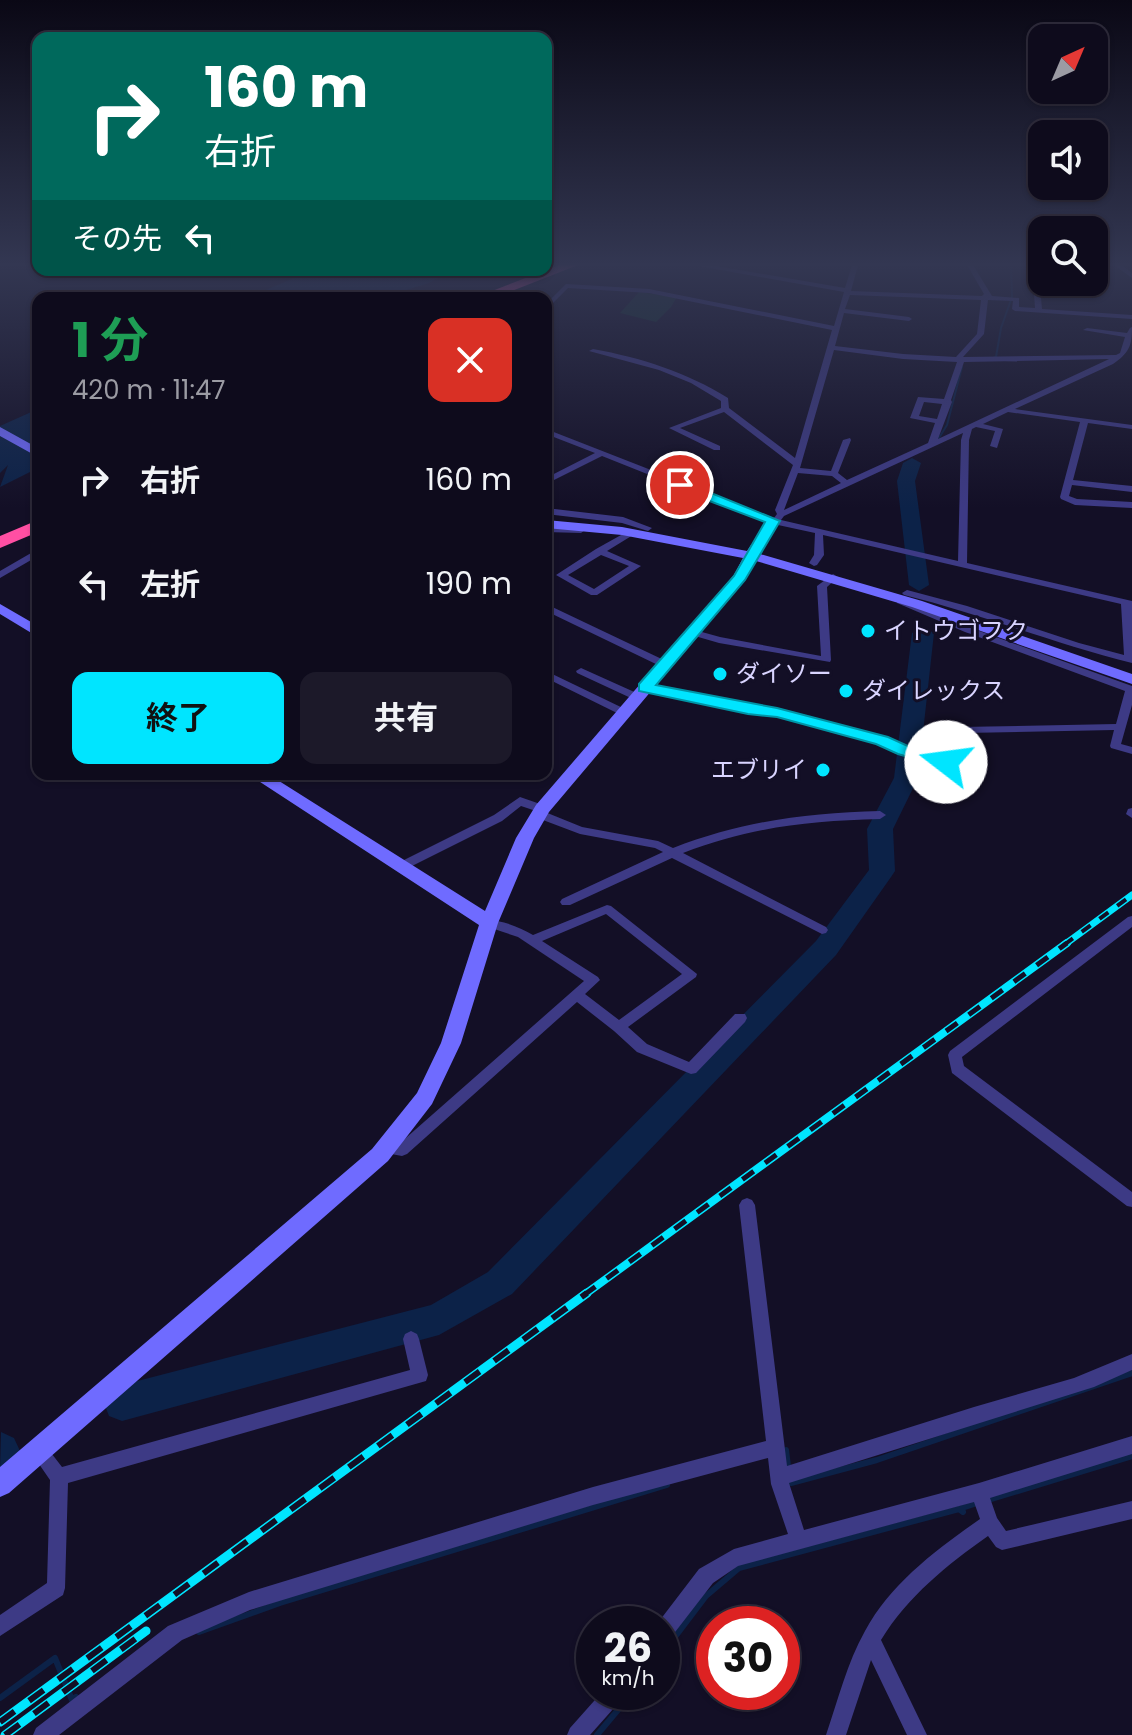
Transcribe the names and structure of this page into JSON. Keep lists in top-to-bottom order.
{
  "places": [
    "イトウゴフク",
    "ダイソー",
    "ダイレックス",
    "エブリイ"
  ],
  "north": "top right",
  "page": {
    "turn": ["160 m", "右折"],
    "then": "その先",
    "heading": ["1 分", "420 m · 11:47"],
    "list": [
      {
        "name": "右折",
        "value": "160 m"
      },
      {
        "name": "左折",
        "value": "190 m"
      }
    ],
    "buttons": ["終了", "共有"],
    "speed": "26 km/h",
    "limit": "30"
  }
}
